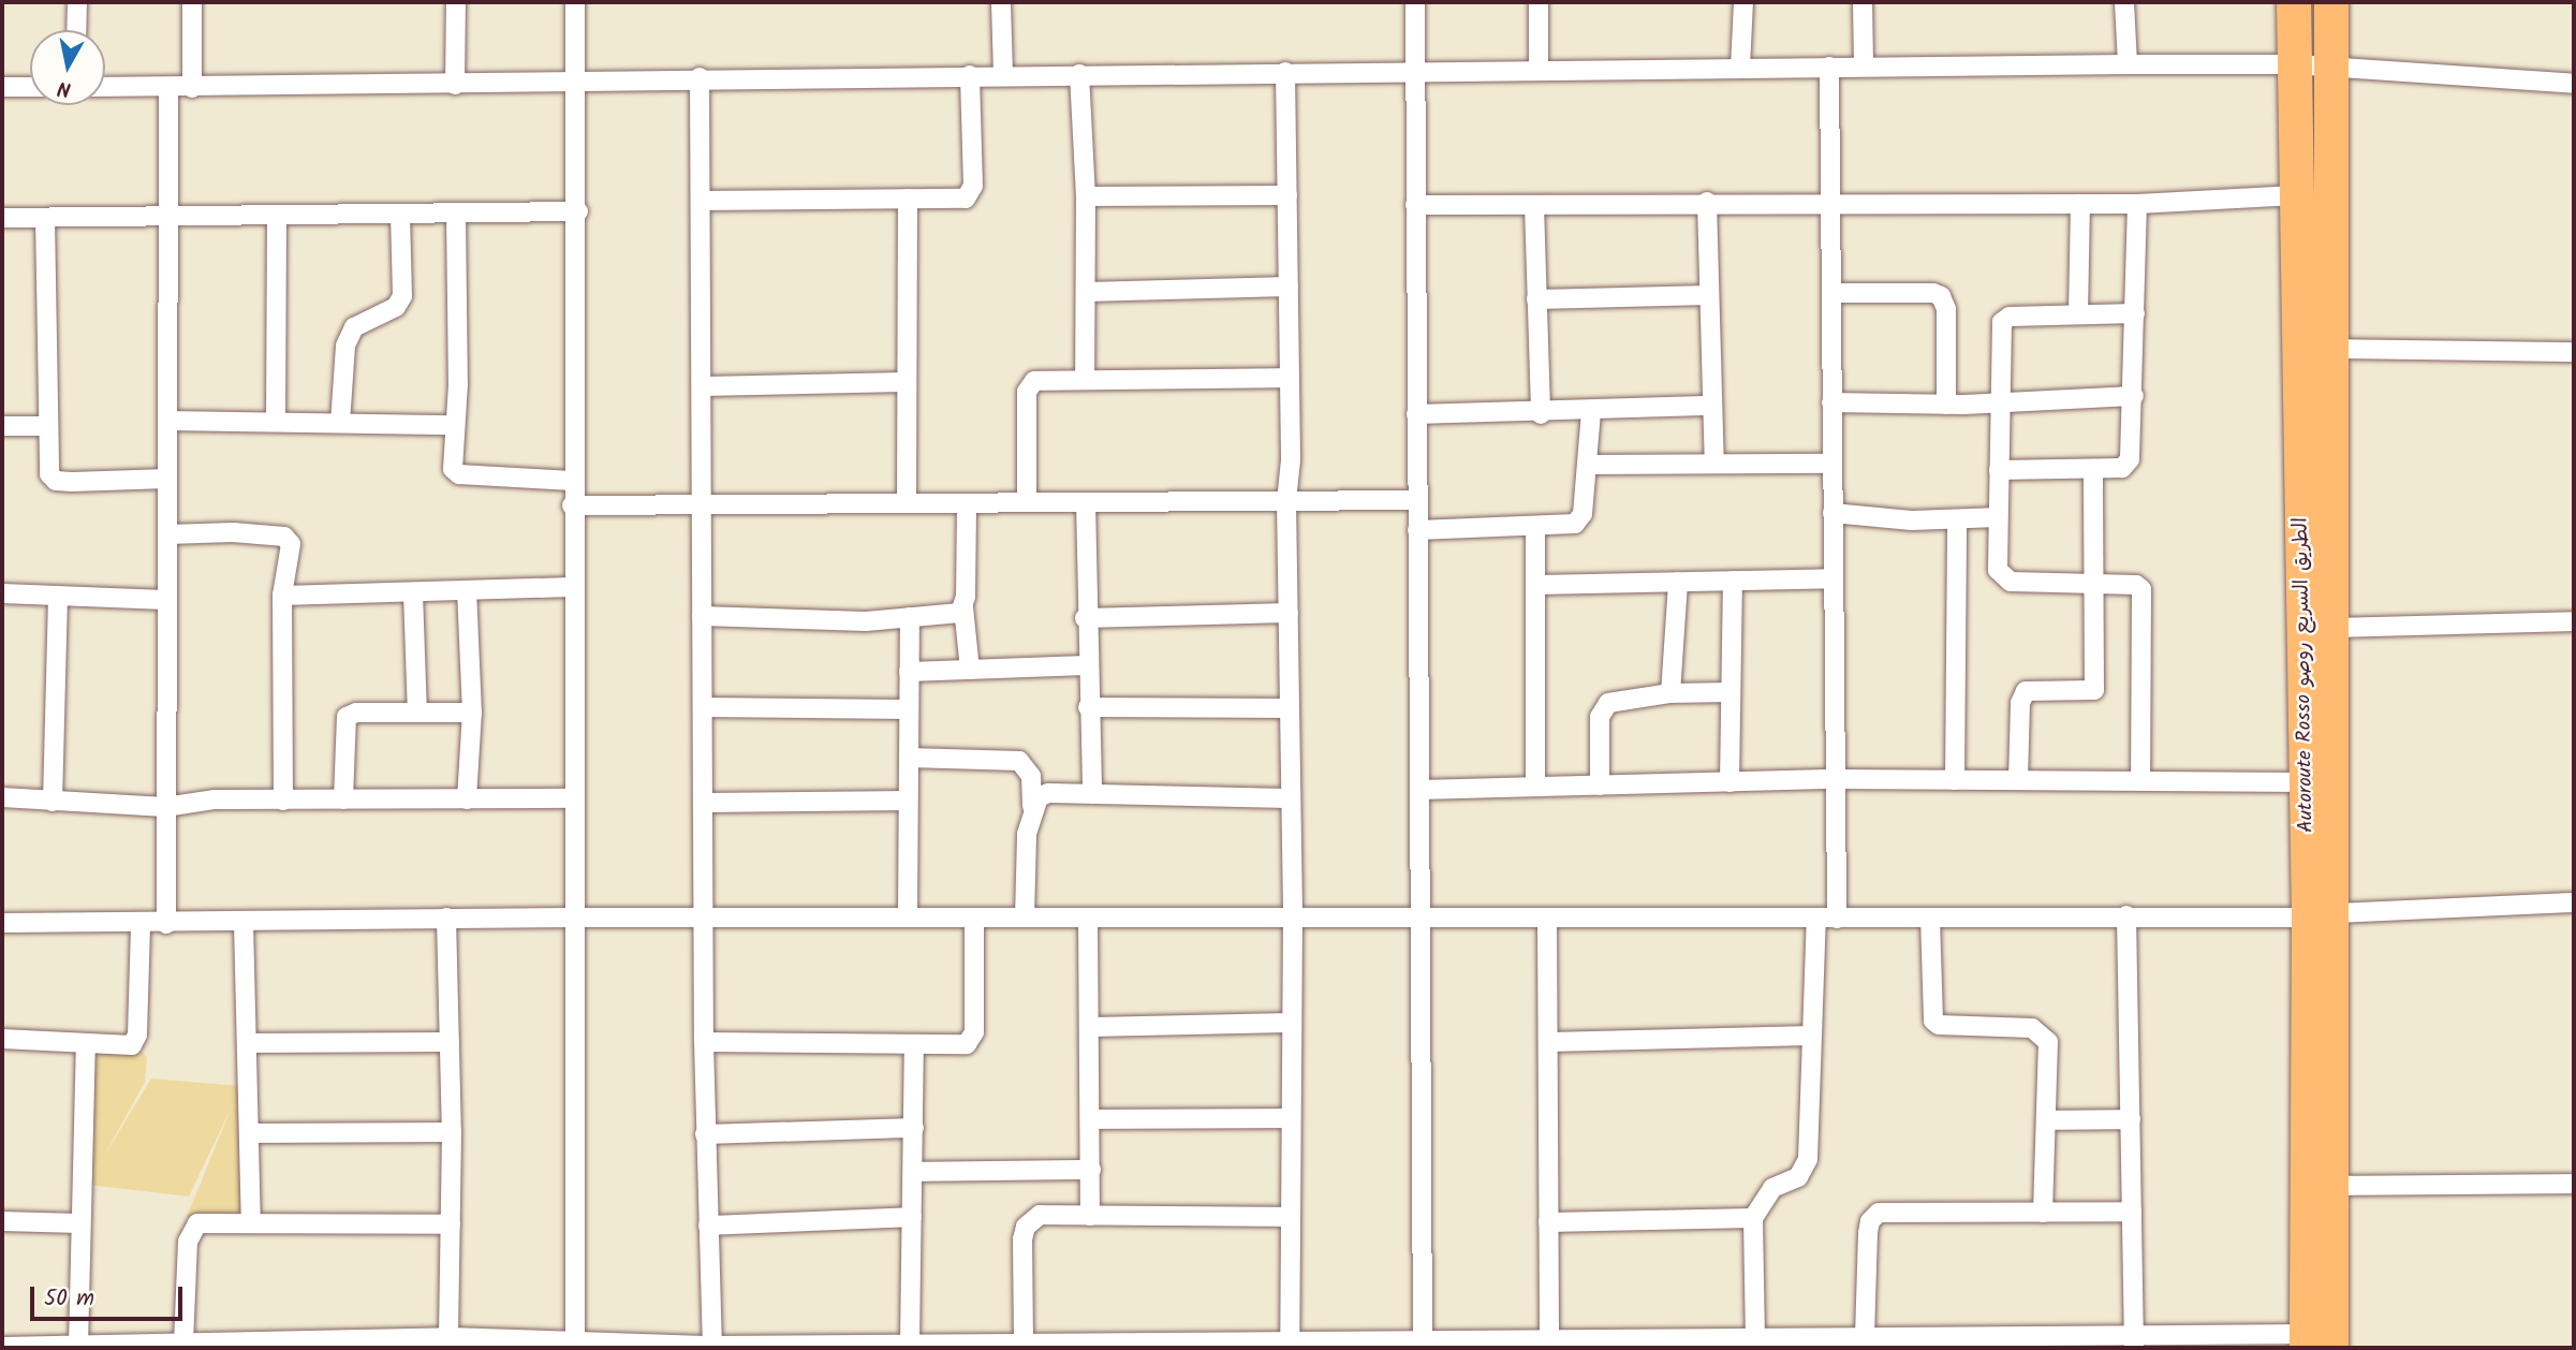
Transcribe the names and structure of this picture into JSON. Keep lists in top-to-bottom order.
{
  "streets": {
    "highway": ["Autoroute Rosso الطريق السريع روصو"]
  },
  "scale_bar": "50 m",
  "north": "bottom"
}
